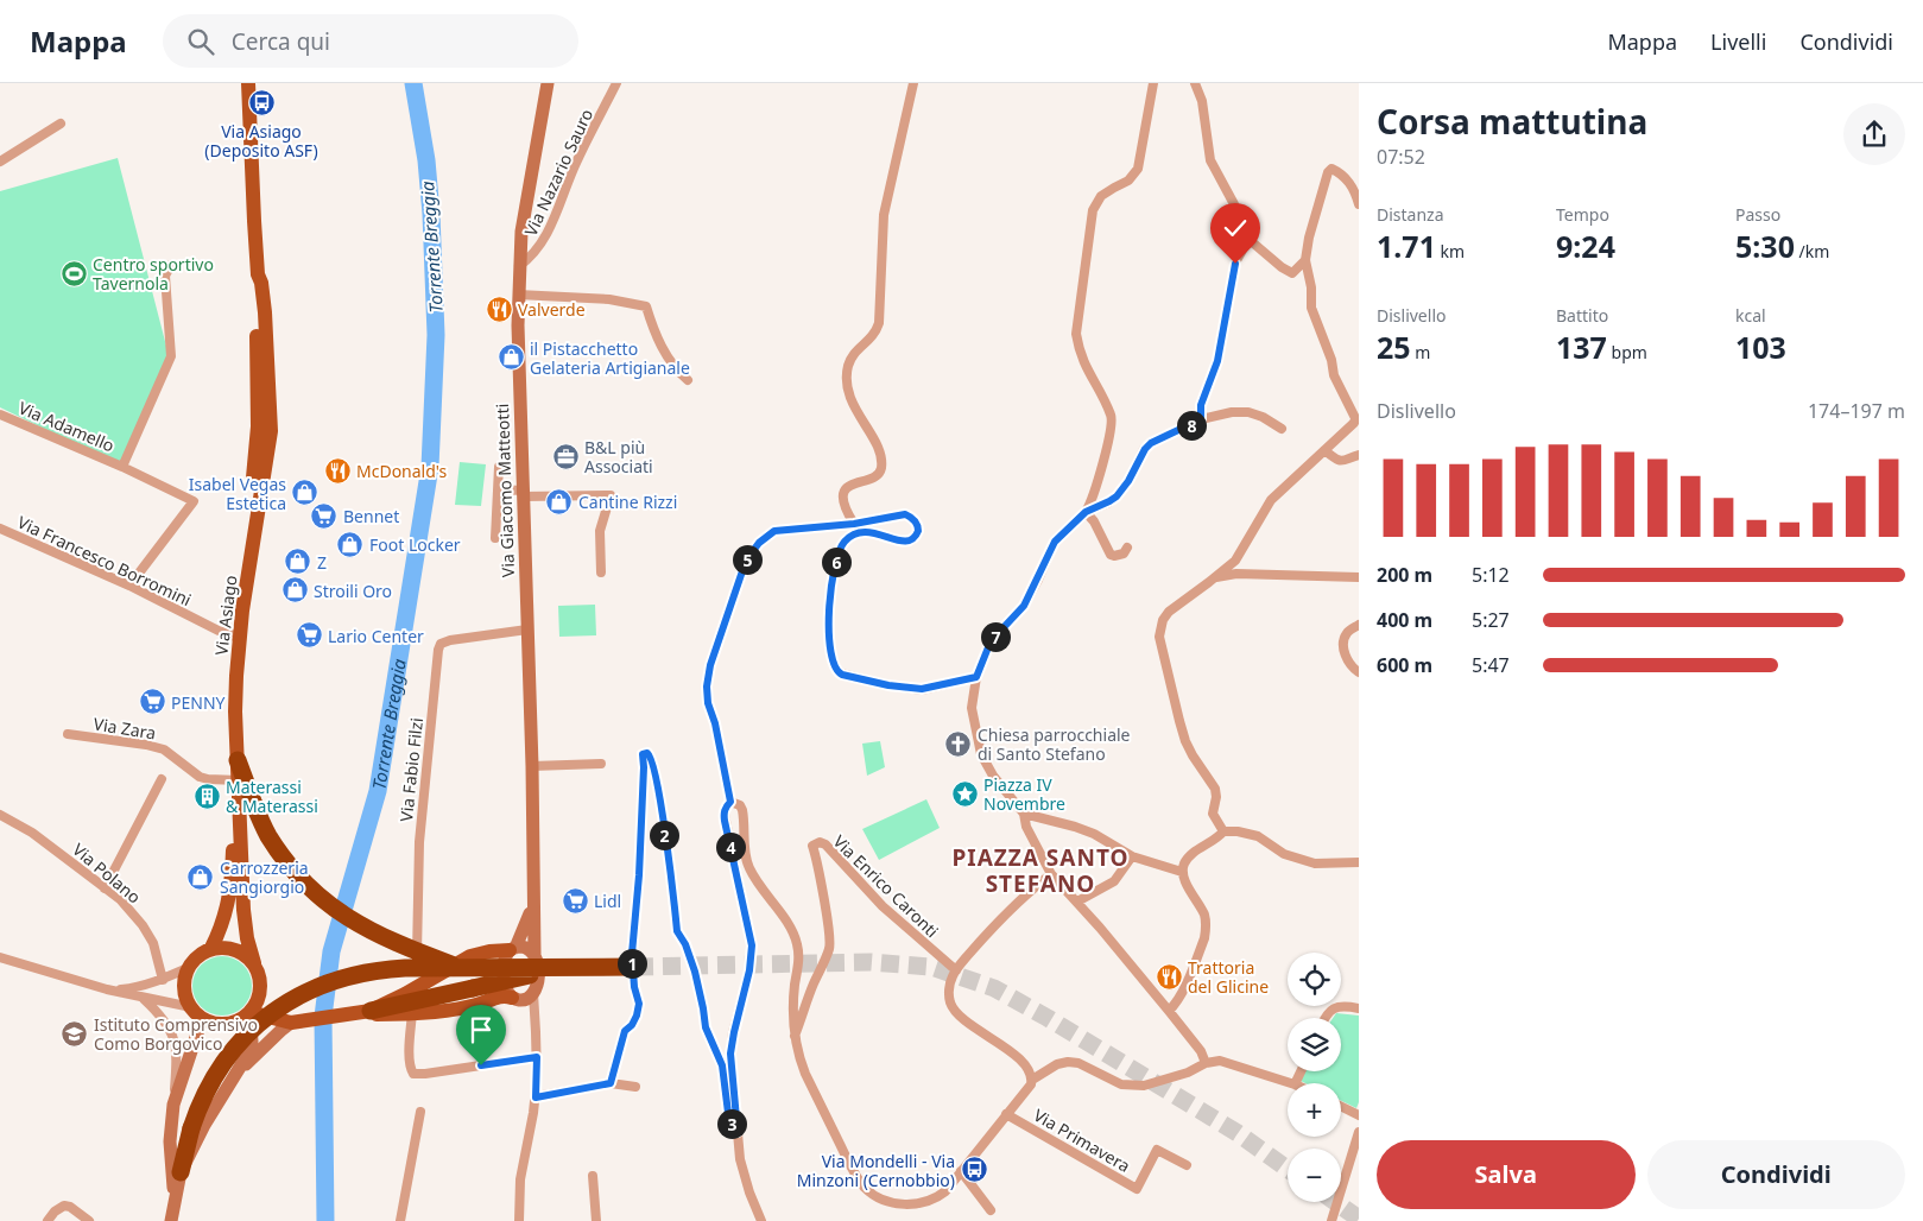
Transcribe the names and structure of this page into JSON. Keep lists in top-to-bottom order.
{
  "streets": {
    "main road": ["Via Asiago"],
    "street": [
      "Via Nazario Sauro",
      "Via Adamello",
      "Via Giacomo Matteotti",
      "Via Francesco Borromini",
      "Via Zara",
      "Via Fabio Filzi",
      "Via Polano",
      "Via Enrico Caronti",
      "Via Primavera"
    ]
  },
  "crossings": [
    ["Via Nazario Sauro", "Via Giacomo Matteotti"],
    ["Via Adamello", "Via Francesco Borromini"],
    ["Via Giacomo Matteotti", "Via Fabio Filzi"],
    ["Via Francesco Borromini", "Via Asiago"],
    ["Via Asiago", "Via Zara"]
  ],
  "districts": ["PIAZZA SANTO STEFANO"],
  "water": ["Torrente Breggia"],
  "places": {
    "bus stop": ["Via Asiago (Deposito ASF)", "Via Mondelli - Via Minzoni (Cernobbio)"],
    "sports": ["Centro sportivo Tavernola"],
    "restaurant": ["Valverde", "McDonald's", "Trattoria del Glicine"],
    "shop": [
      "il Pistacchetto Gelateria Artigianale",
      "Isabel Vegas Estetica",
      "Cantine Rizzi",
      "Foot Locker",
      "Z",
      "Stroili Oro",
      "Carrozzeria Sangiorgio"
    ],
    "office": ["B&L più Associati"],
    "supermarket": [
      "Bennet",
      "Lario Center",
      "PENNY",
      "Lidl"
    ],
    "church": ["Chiesa parrocchiale di Santo Stefano"],
    "place": ["Piazza IV Novembre"],
    "building": ["Materassi & Materassi"],
    "school or university": ["Istituto Comprensivo Como Borgovico"]
  },
  "page": {
    "header": "Mappa",
    "search": "Cerca qui",
    "nav": ["Mappa", "Livelli", "Condividi"],
    "heading": ["Corsa mattutina", "07:52"],
    "stats": [
      ["Distanza", "1.71 km"],
      ["Tempo", "9:24"],
      ["Passo", "5:30 /km"],
      ["Dislivello", "25 m"],
      ["Battito", "137 bpm"],
      ["kcal", "103"]
    ],
    "chart": ["Dislivello", "174–197 m"],
    "pins": [
      "8",
      "5",
      "6",
      "7",
      "2",
      "4",
      "1",
      "3"
    ],
    "list": [
      {
        "name": "200 m",
        "note": "5:12"
      },
      {
        "name": "400 m",
        "note": "5:27"
      },
      {
        "name": "600 m",
        "note": "5:47"
      }
    ],
    "map_buttons": ["+", "−"],
    "buttons": ["Salva", "Condividi"]
  }
}
